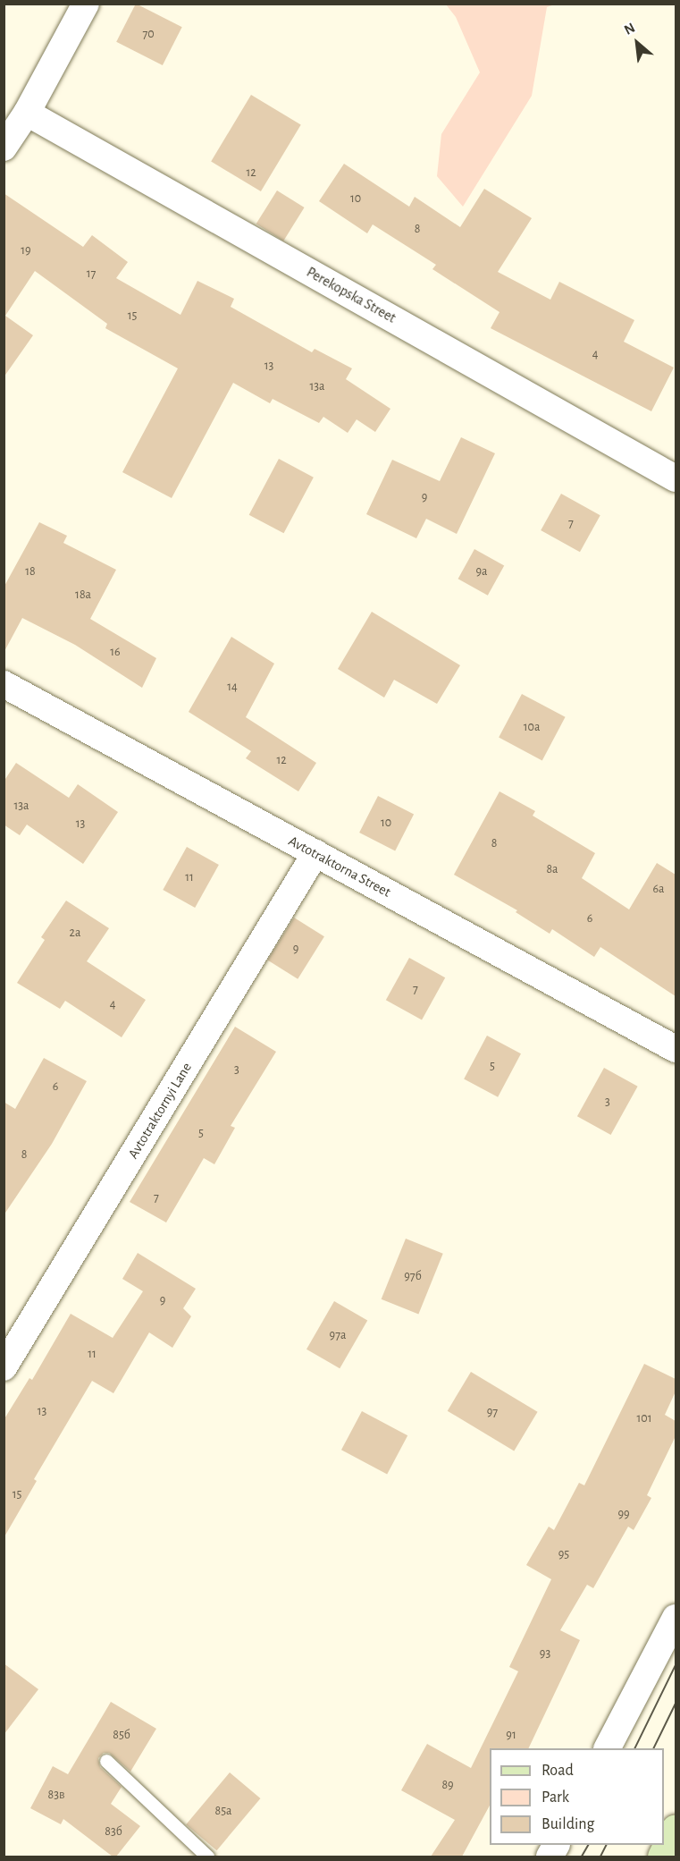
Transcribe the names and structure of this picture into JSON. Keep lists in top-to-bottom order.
{
  "streets": {
    "street": ["Perekopska Street", "Avtotraktorna Street", "Avtotraktornyi Lane"]
  },
  "crossings": [
    ["Avtotraktorna Street", "Avtotraktornyi Lane"]
  ],
  "house_numbers": [
    "70",
    "12",
    "10",
    "8",
    "19",
    "17",
    "15",
    "4",
    "13",
    "13а",
    "9",
    "7",
    "18",
    "9а",
    "18а",
    "16",
    "14",
    "10а",
    "12",
    "13а",
    "10",
    "13",
    "8",
    "8а",
    "11",
    "6а",
    "6",
    "2а",
    "9",
    "7",
    "4",
    "5",
    "3",
    "6",
    "3",
    "5",
    "8",
    "7",
    "97б",
    "9",
    "97а",
    "11",
    "13",
    "97",
    "101",
    "15",
    "99",
    "95",
    "93",
    "85б",
    "91",
    "89",
    "83в",
    "85а",
    "83б"
  ],
  "legend": ["Road", "Park", "Building"],
  "north": "top left"
}
